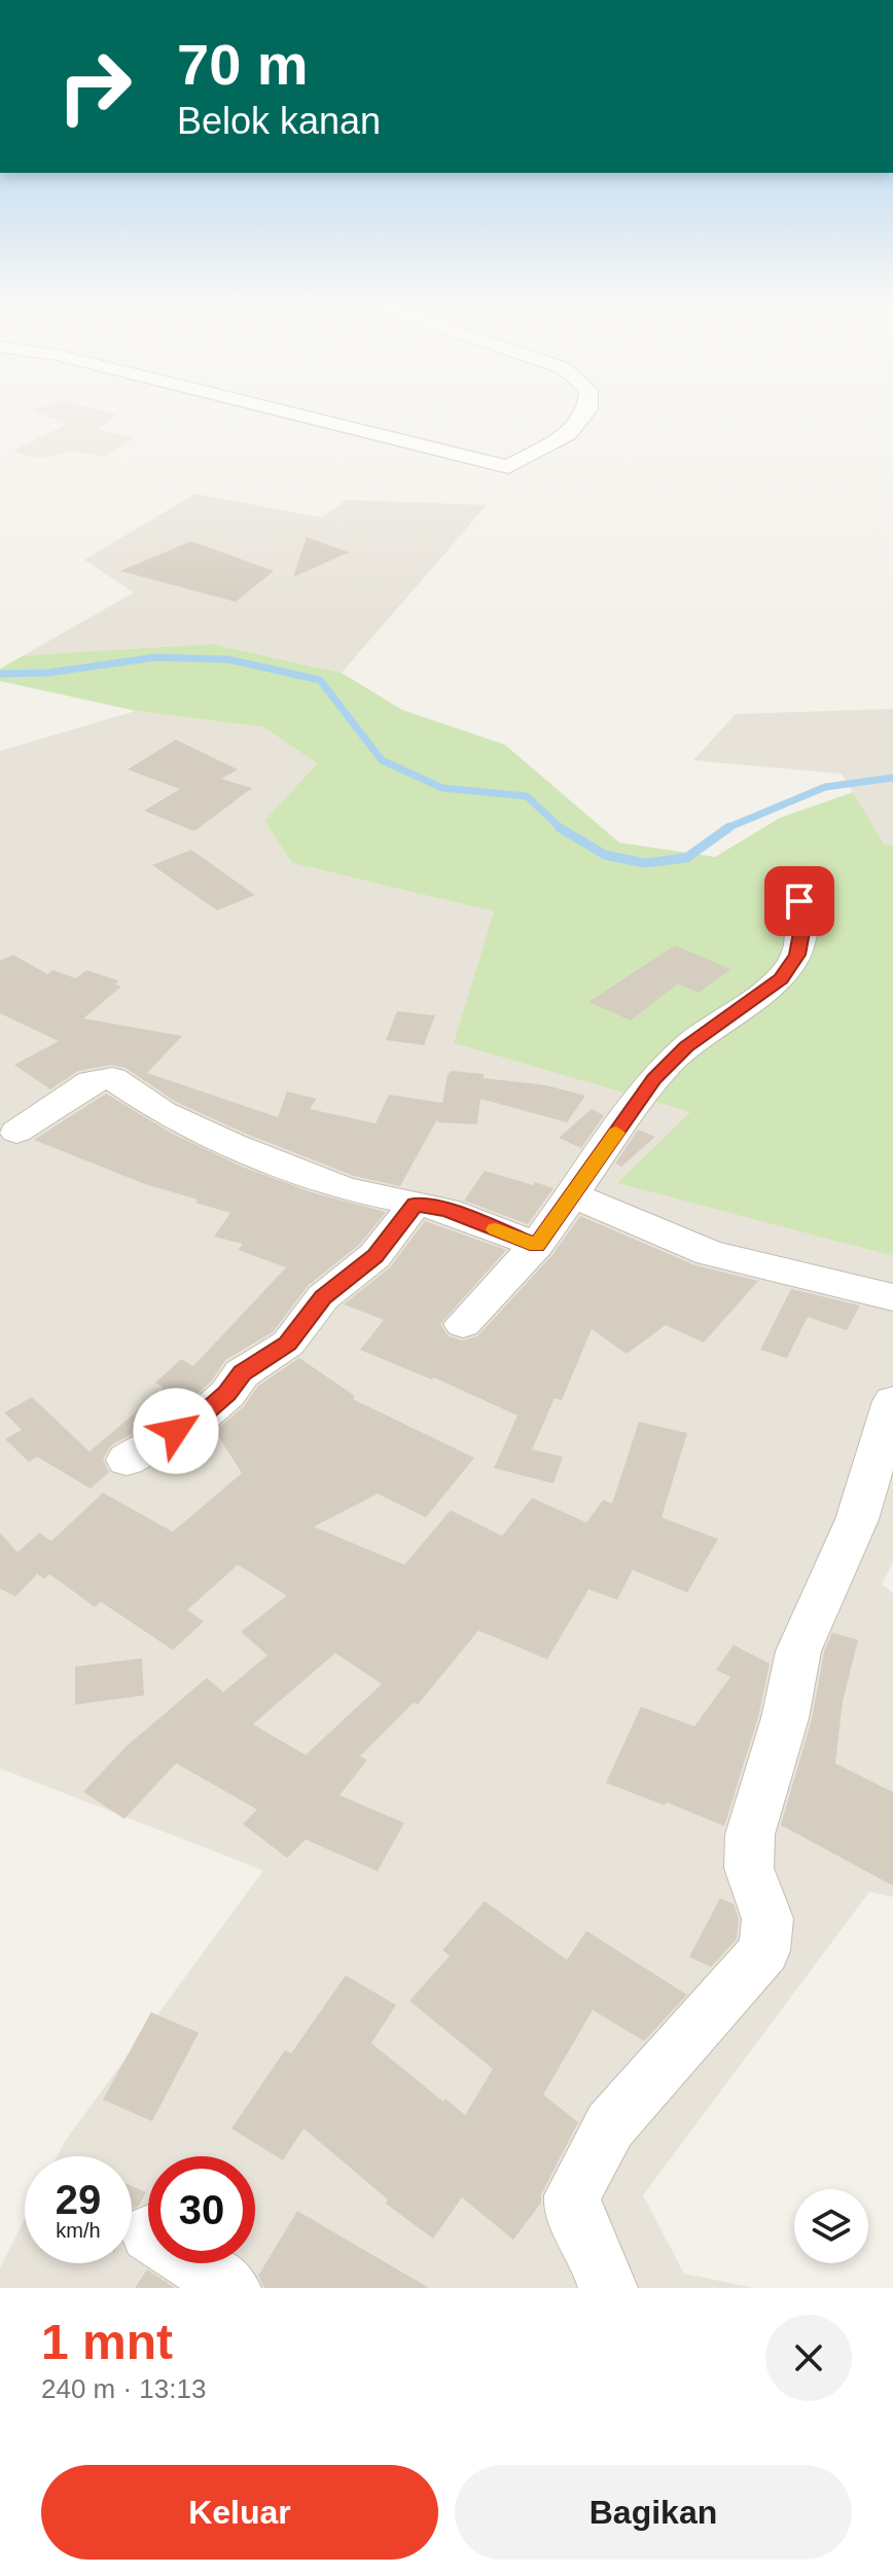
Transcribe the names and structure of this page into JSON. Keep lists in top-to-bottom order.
{
  "page": {
    "turn": ["70 m", "Belok kanan"],
    "speed": "29 km/h",
    "limit": "30",
    "heading": ["1 mnt", "240 m · 13:13"],
    "buttons": ["Keluar", "Bagikan"]
  }
}
